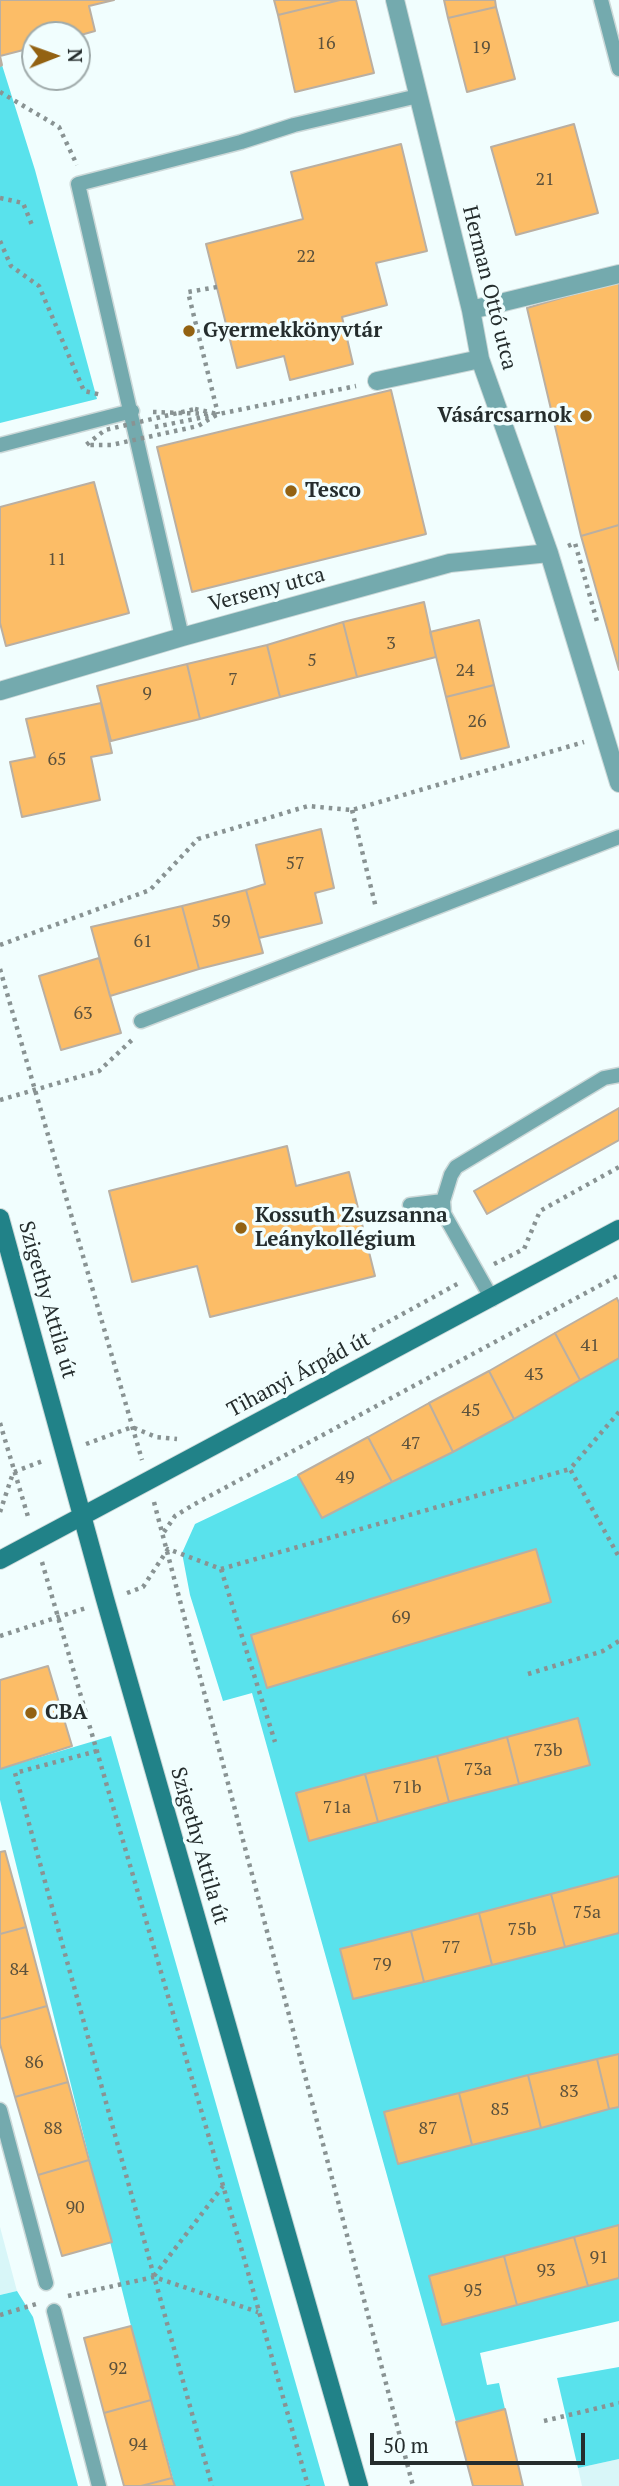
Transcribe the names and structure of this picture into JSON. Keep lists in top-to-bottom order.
{
  "streets": {
    "street": [
      "Herman Ottó utca",
      "Verseny utca",
      "Szigethy Attila út",
      "Tihanyi Árpád út"
    ]
  },
  "crossings": [
    ["Herman Ottó utca", "Verseny utca"],
    ["Szigethy Attila út", "Tihanyi Árpád út"]
  ],
  "places": [
    "Gyermekkönyvtár",
    "Vásárcsarnok",
    "Tesco",
    "Kossuth Zsuzsanna Leánykollégium",
    "CBA"
  ],
  "house_numbers": [
    "16",
    "19",
    "21",
    "22",
    "11",
    "3",
    "5",
    "24",
    "7",
    "9",
    "26",
    "65",
    "57",
    "59",
    "61",
    "63",
    "41",
    "43",
    "45",
    "47",
    "49",
    "69",
    "73b",
    "73a",
    "71b",
    "71a",
    "75a",
    "75b",
    "77",
    "79",
    "84",
    "86",
    "83",
    "85",
    "88",
    "87",
    "90",
    "91",
    "93",
    "95",
    "92",
    "94"
  ],
  "scale_bar": "50 m",
  "north": "right"
}
